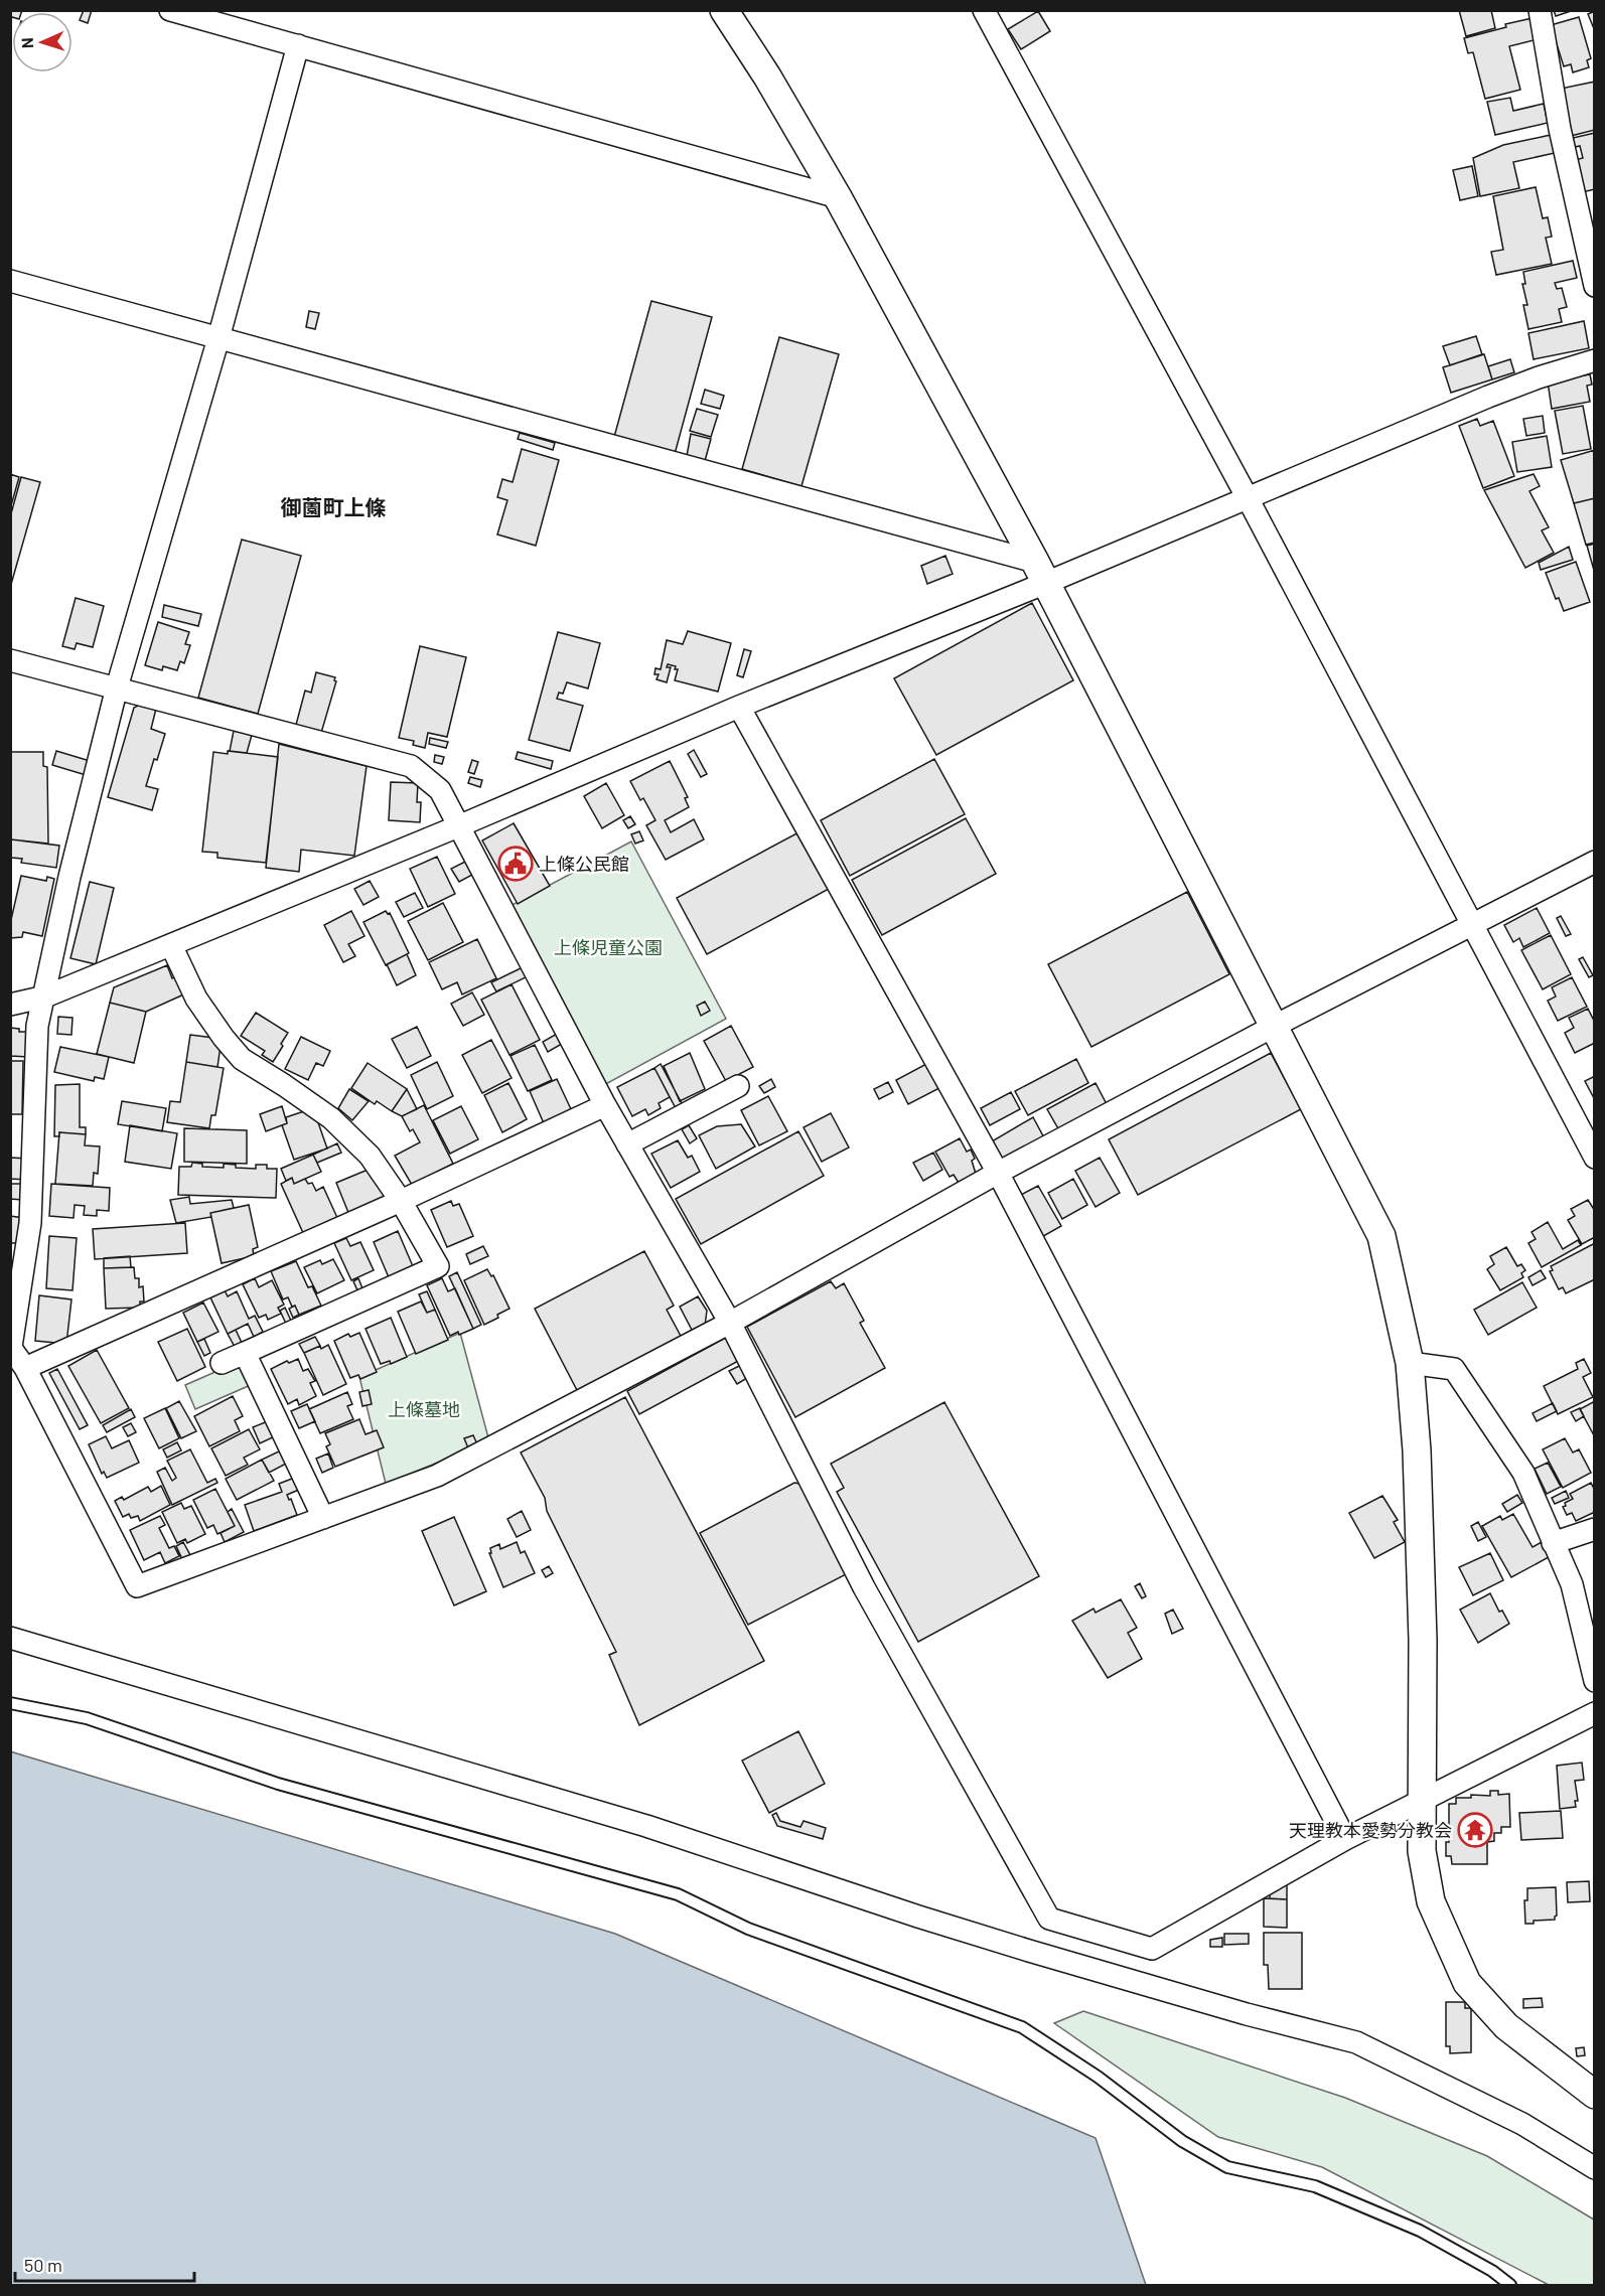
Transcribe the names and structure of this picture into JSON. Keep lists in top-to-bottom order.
{
  "districts": ["御薗町上條"],
  "parks": ["上條児童公園", "上條墓地"],
  "places": {
    "public building": ["上條公民館"],
    "temple": ["天理教本愛勢分教会"]
  },
  "scale_bar": "50 m",
  "north": "left"
}
